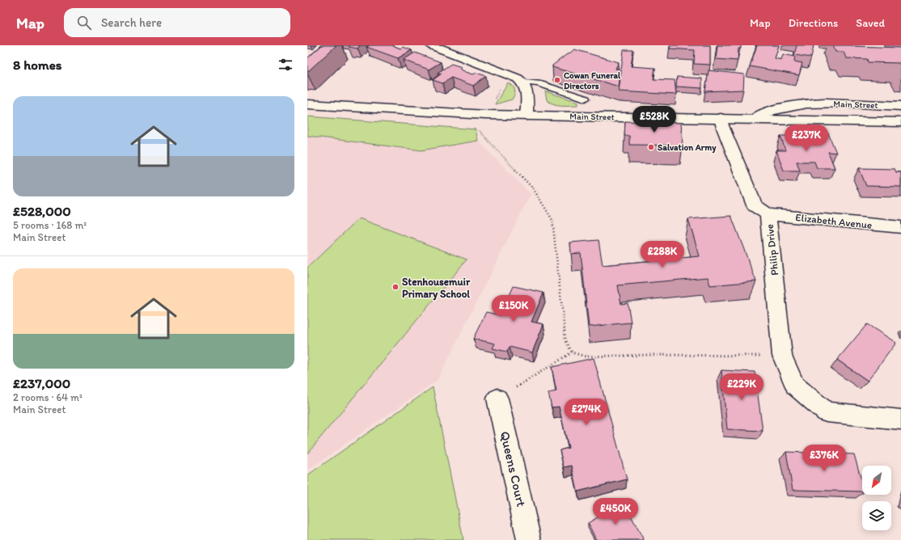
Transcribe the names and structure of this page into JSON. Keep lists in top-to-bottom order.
{
  "streets": {
    "street": [
      "Main Street",
      "Elizabeth Avenue",
      "Philip Drive",
      "Queens Court"
    ]
  },
  "crossings": [
    ["Main Street", "Philip Drive"],
    ["Elizabeth Avenue", "Philip Drive"]
  ],
  "places": ["Cowan Funeral Directors", "Salvation Army", "Stenhousemuir Primary School"],
  "north": "bottom left",
  "page": {
    "header": "Map",
    "search": "Search here",
    "nav": ["Map", "Directions", "Saved"],
    "heading": "8 homes",
    "list": [
      {
        "name": "£528,000",
        "note": "5 rooms · 168 m² · Main Street"
      },
      {
        "name": "£237,000",
        "note": "2 rooms · 64 m² · Main Street"
      }
    ],
    "price": [
      "£528K",
      "£237K",
      "£288K",
      "£150K",
      "£229K",
      "£274K",
      "£376K",
      "£450K"
    ]
  }
}
